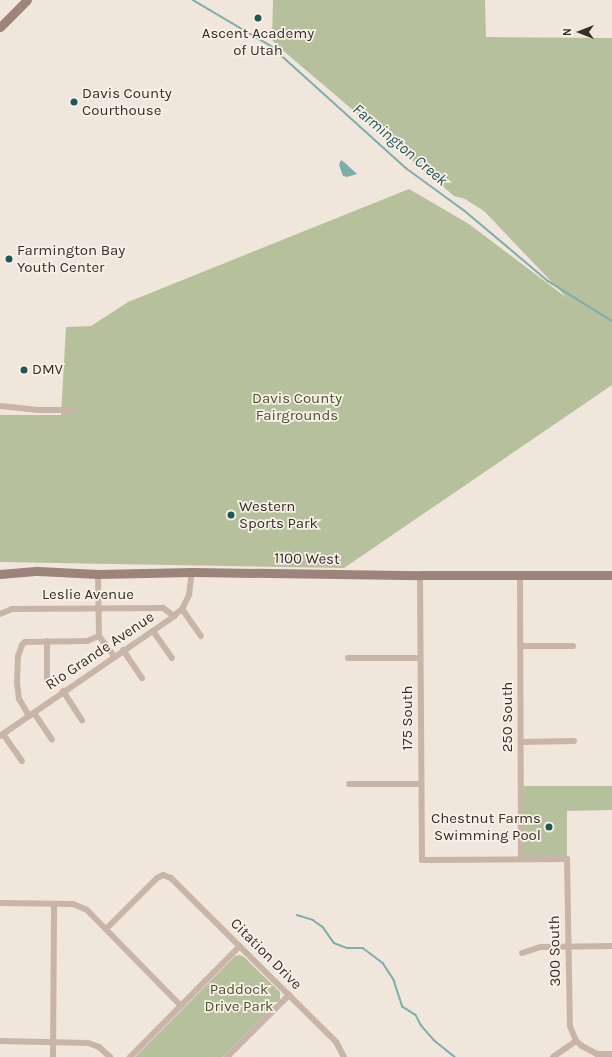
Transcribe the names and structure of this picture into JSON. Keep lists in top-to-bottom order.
{
  "streets": {
    "street": [
      "1100 West",
      "Leslie Avenue",
      "Rio Grande Avenue",
      "250 South",
      "175 South",
      "300 South",
      "Citation Drive"
    ]
  },
  "crossings": [
    ["1100 West", "Rio Grande Avenue"],
    ["1100 West", "250 South"],
    ["1100 West", "175 South"],
    ["Leslie Avenue", "Rio Grande Avenue"],
    ["250 South", "175 South"],
    ["250 South", "300 South"],
    ["175 South", "300 South"]
  ],
  "water": ["Farmington Creek"],
  "parks": ["Davis County Fairgrounds", "Paddock Drive Park"],
  "places": [
    "Ascent Academy of Utah",
    "Davis County Courthouse",
    "Farmington Bay Youth Center",
    "DMV",
    "Western Sports Park",
    "Chestnut Farms Swimming Pool"
  ],
  "north": "left"
}
